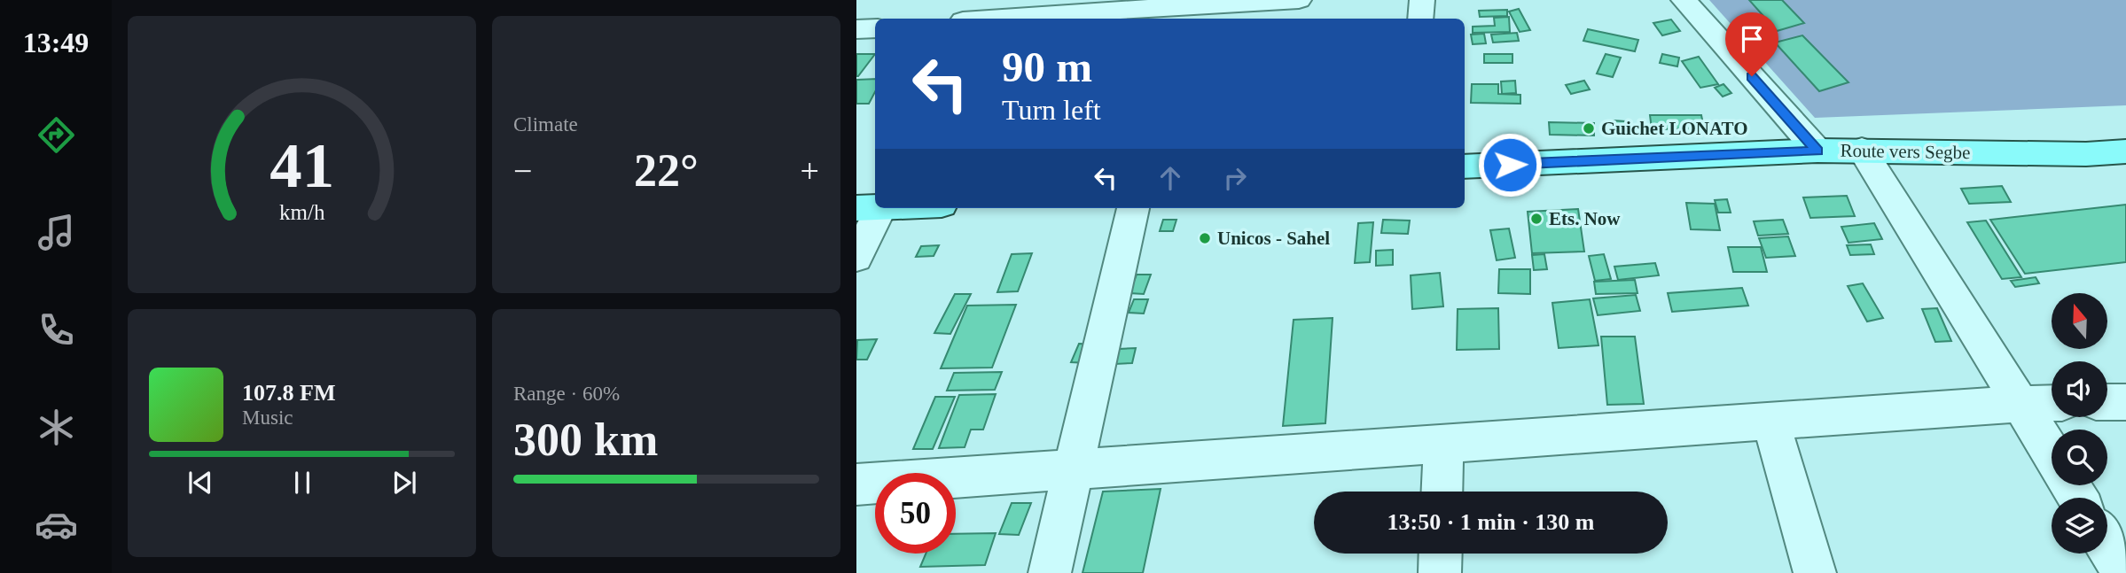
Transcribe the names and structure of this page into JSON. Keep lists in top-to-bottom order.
{
  "streets": {
    "main road": ["Route vers Segbe"]
  },
  "places": ["Guichet LONATO", "Ets. Now", "Unicos - Sahel"],
  "north": "top",
  "page": {
    "tabs": "13:49",
    "tile": [
      "Climate",
      ["Range · 60%", "300 km"]
    ],
    "turn": ["90 m", "Turn left"],
    "heat": ["−", "22°", "+"],
    "song": ["107.8 FM", "Music"],
    "limit": "50",
    "trip": "13:50 · 1 min · 130 m",
    "gauge": ["41", "km/h"]
  }
}
